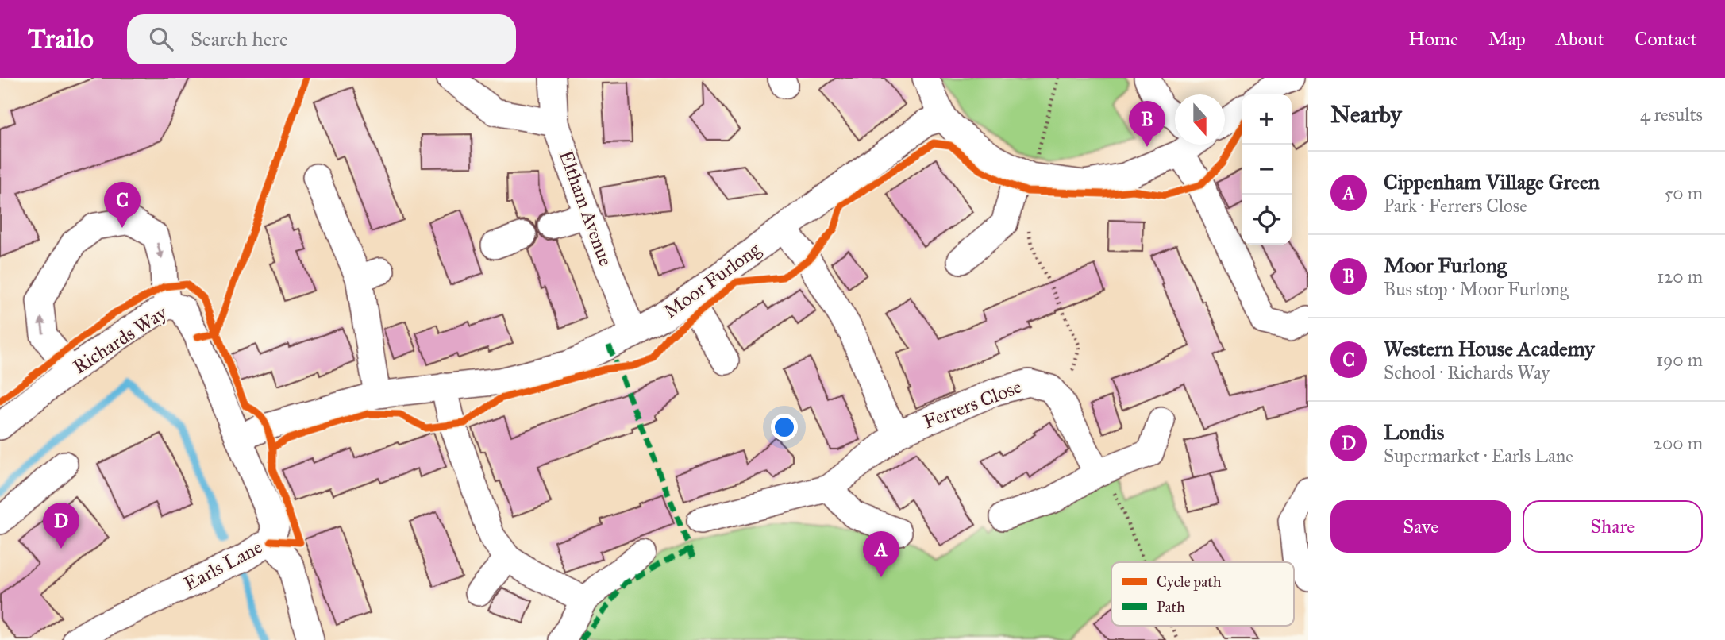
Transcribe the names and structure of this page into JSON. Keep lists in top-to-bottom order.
{
  "streets": {
    "street": [
      "Eltham Avenue",
      "Moor Furlong",
      "Richards Way",
      "Ferrers Close",
      "Earls Lane"
    ]
  },
  "crossings": [
    ["Eltham Avenue", "Moor Furlong"],
    ["Moor Furlong", "Richards Way"],
    ["Moor Furlong", "Ferrers Close"],
    ["Moor Furlong", "Earls Lane"],
    ["Richards Way", "Earls Lane"]
  ],
  "legend": ["Cycle path", "Path"],
  "north": "bottom",
  "page": {
    "header": "Trailo",
    "search": "Search here",
    "nav": [
      "Home",
      "Map",
      "About",
      "Contact"
    ],
    "heading": ["Nearby", "4 results"],
    "map_buttons": ["+", "−"],
    "pins": [
      "B",
      "C",
      "D",
      "A"
    ],
    "list": [
      {
        "mark": "A",
        "name": "Cippenham Village Green",
        "note": "Park · Ferrers Close",
        "value": "50 m"
      },
      {
        "mark": "B",
        "name": "Moor Furlong",
        "note": "Bus stop · Moor Furlong",
        "value": "120 m"
      },
      {
        "mark": "C",
        "name": "Western House Academy",
        "note": "School · Richards Way",
        "value": "190 m"
      },
      {
        "mark": "D",
        "name": "Londis",
        "note": "Supermarket · Earls Lane",
        "value": "200 m"
      }
    ],
    "buttons": ["Save", "Share"]
  }
}
